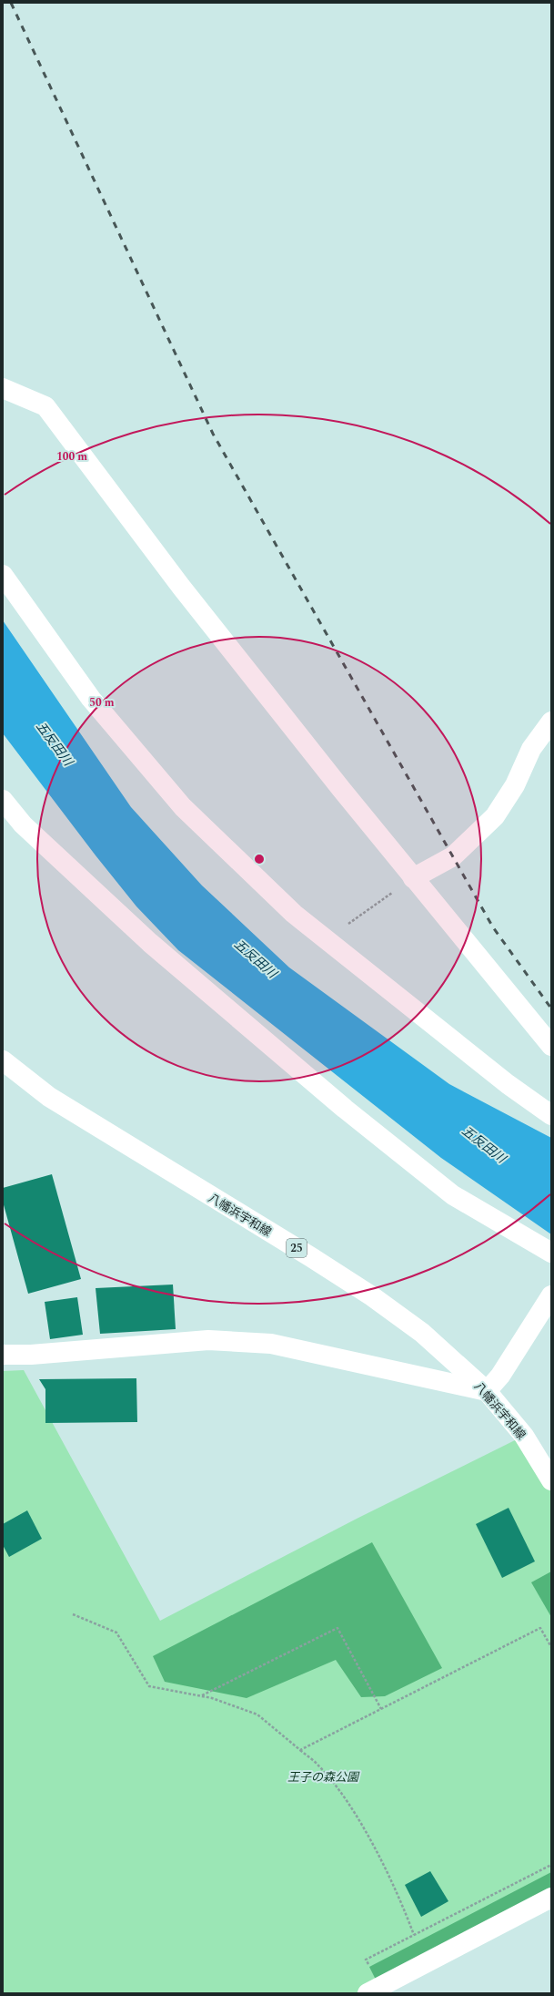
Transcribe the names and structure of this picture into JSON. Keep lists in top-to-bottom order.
{
  "streets": {
    "street": ["八幡浜宇和線", "25"]
  },
  "water": ["五反田川"],
  "parks": ["王子の森公園"],
  "rings": ["100 m", "50 m"]
}
